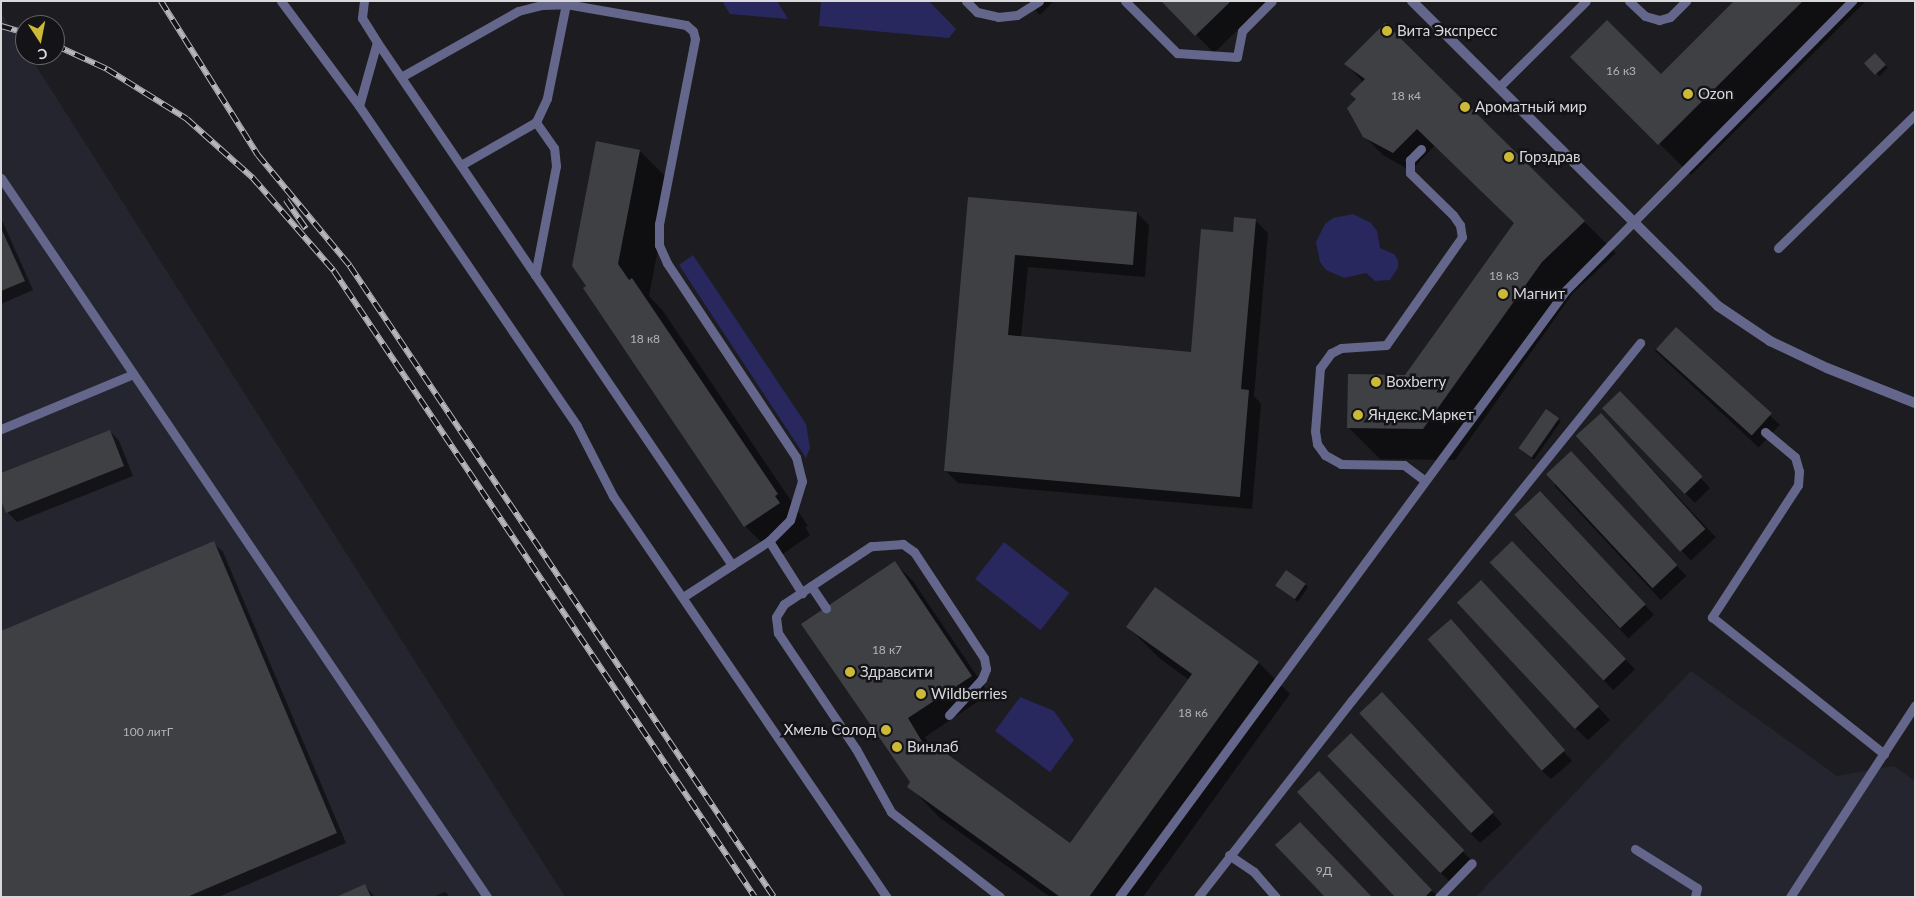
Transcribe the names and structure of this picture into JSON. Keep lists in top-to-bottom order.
{
  "places": [
    "Вита Экспресс",
    "Ozon",
    "Ароматный мир",
    "Горздрав",
    "Магнит",
    "Boxberry",
    "Яндекс.Маркет",
    "Здравсити",
    "Wildberries",
    "Хмель Солод",
    "Винлаб"
  ],
  "house_numbers": [
    "16 к3",
    "18 к4",
    "18 к3",
    "18 к8",
    "18 к7",
    "18 к6",
    "100 литГ",
    "9Д"
  ],
  "north": "bottom"
}
